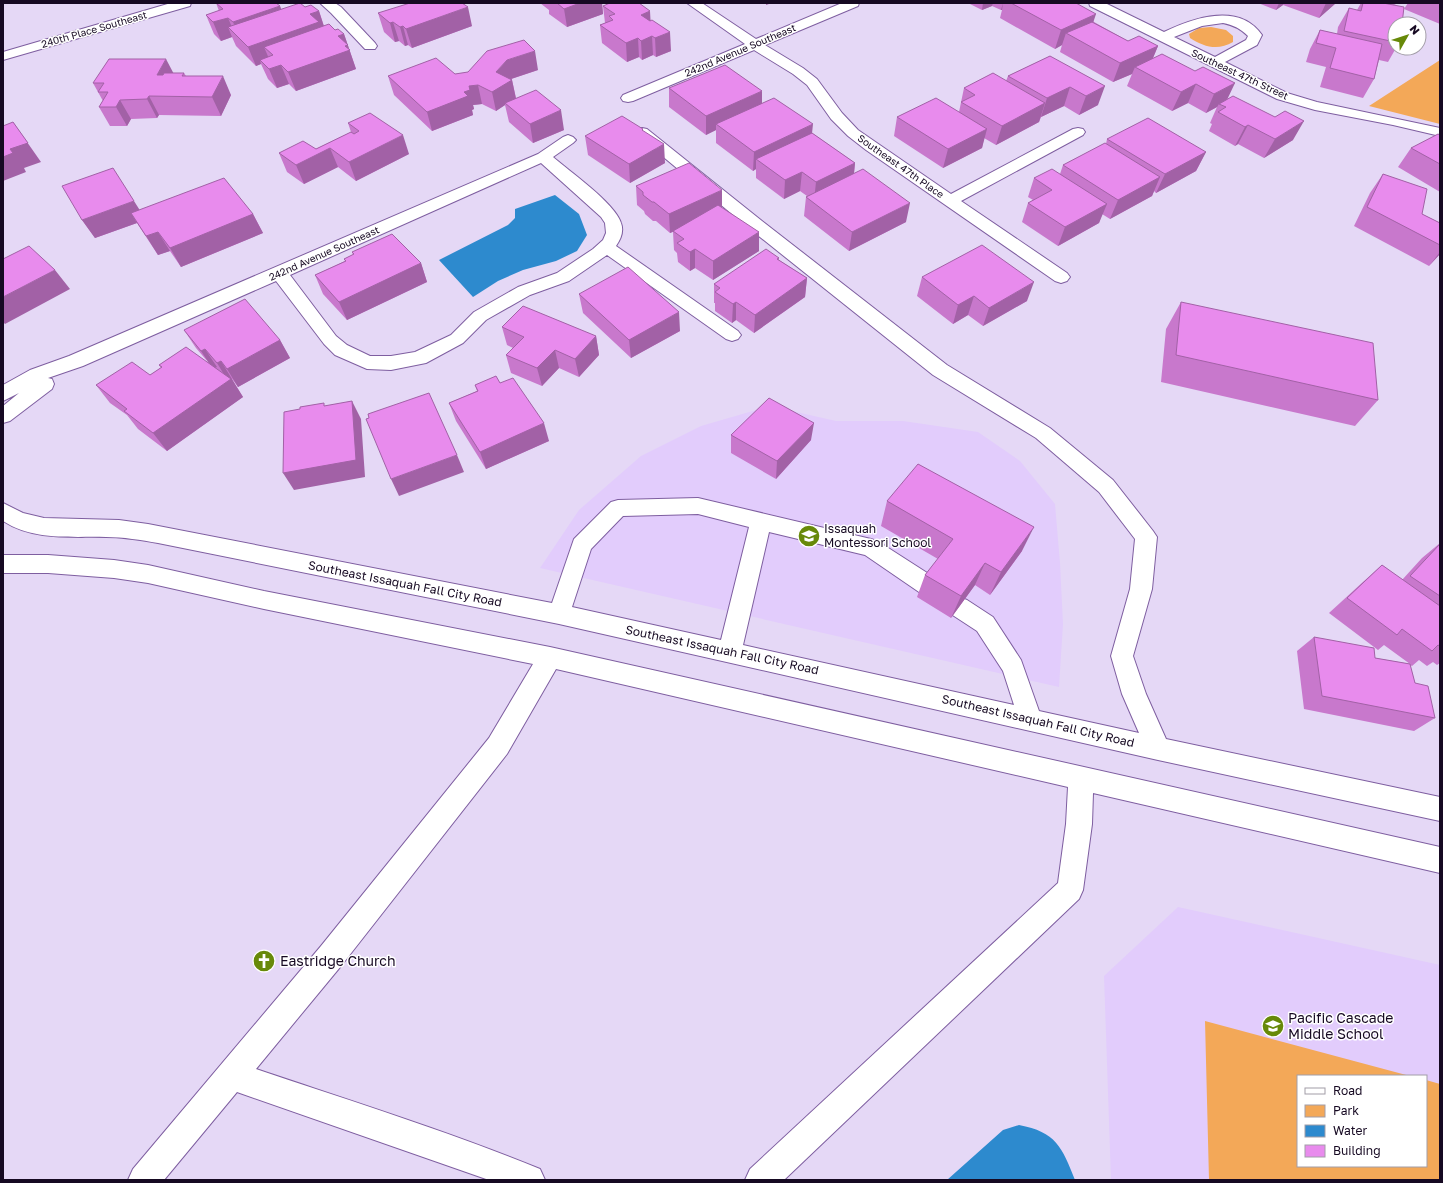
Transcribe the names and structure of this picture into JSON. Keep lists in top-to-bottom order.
{
  "streets": {
    "street": [
      "240th Place Southeast",
      "242nd Avenue Southeast",
      "Southeast 47th Street",
      "Southeast 47th Place",
      "Southeast Issaquah Fall City Road"
    ]
  },
  "crossings": [
    ["242nd Avenue Southeast", "Southeast 47th Place"]
  ],
  "places": {
    "school or university": ["Issaquah Montessori School", "Pacific Cascade Middle School"],
    "church": ["Eastridge Church"]
  },
  "legend": [
    "Road",
    "Park",
    "Water",
    "Building"
  ],
  "north": "top right"
}
